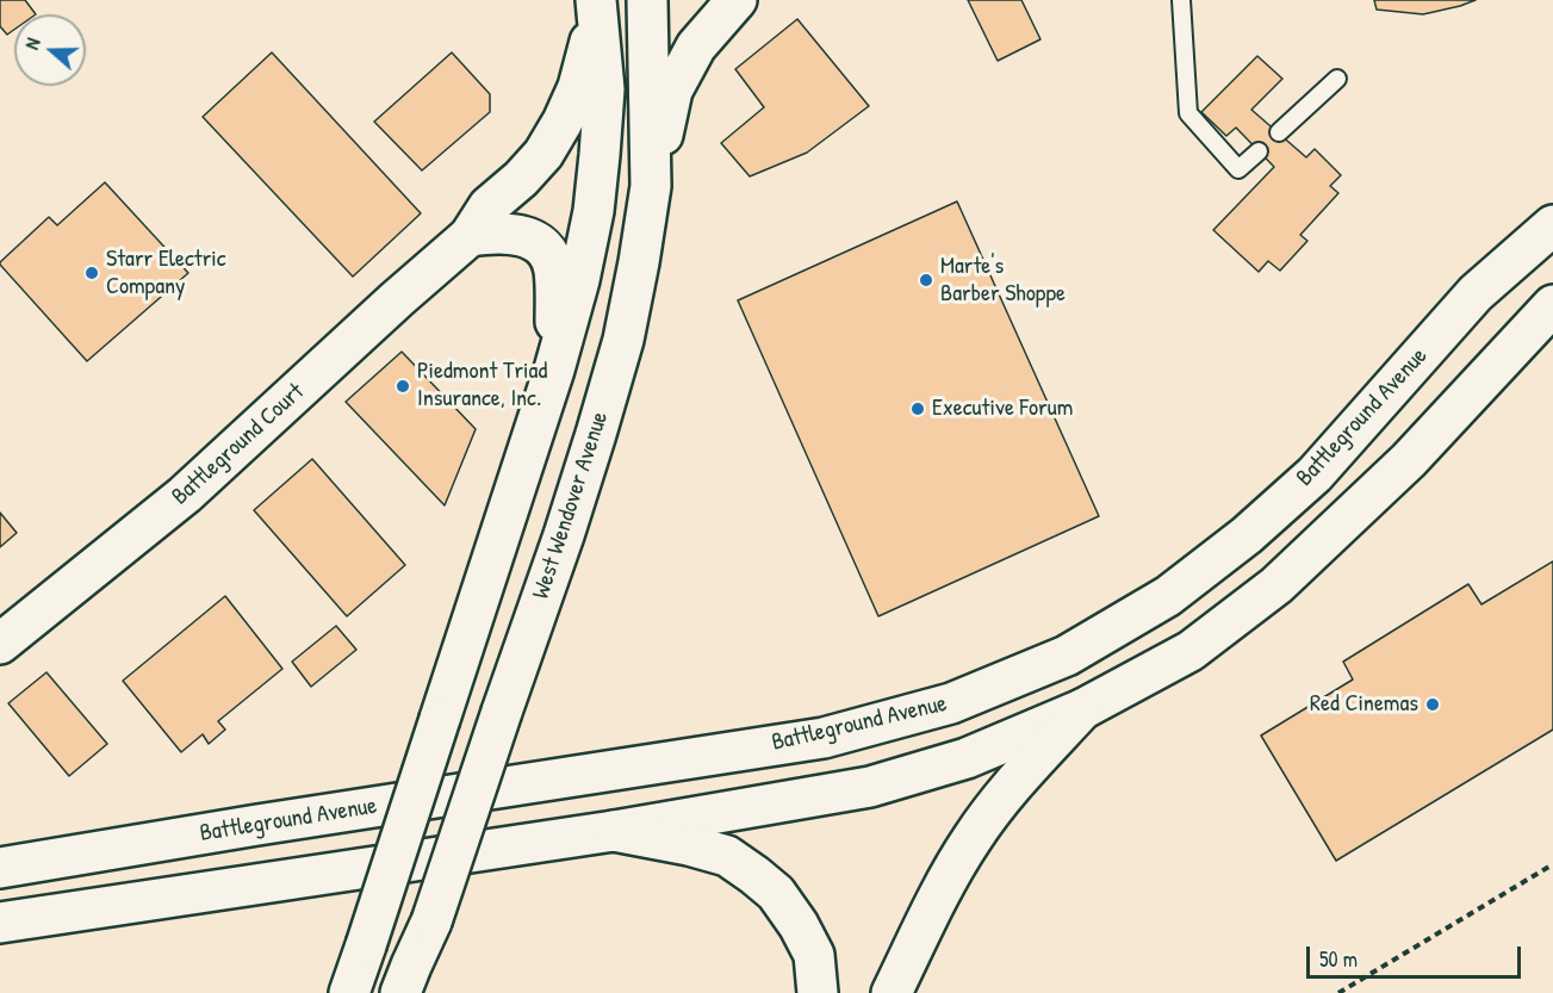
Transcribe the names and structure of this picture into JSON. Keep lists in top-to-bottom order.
{
  "streets": {
    "main road": ["Battleground Avenue", "Battleground Court", "West Wendover Avenue"]
  },
  "places": [
    "Starr Electric Company",
    "Marte's Barber Shoppe",
    "Piedmont Triad Insurance, Inc.",
    "Executive Forum",
    "Red Cinemas"
  ],
  "scale_bar": "50 m",
  "north": "left"
}
